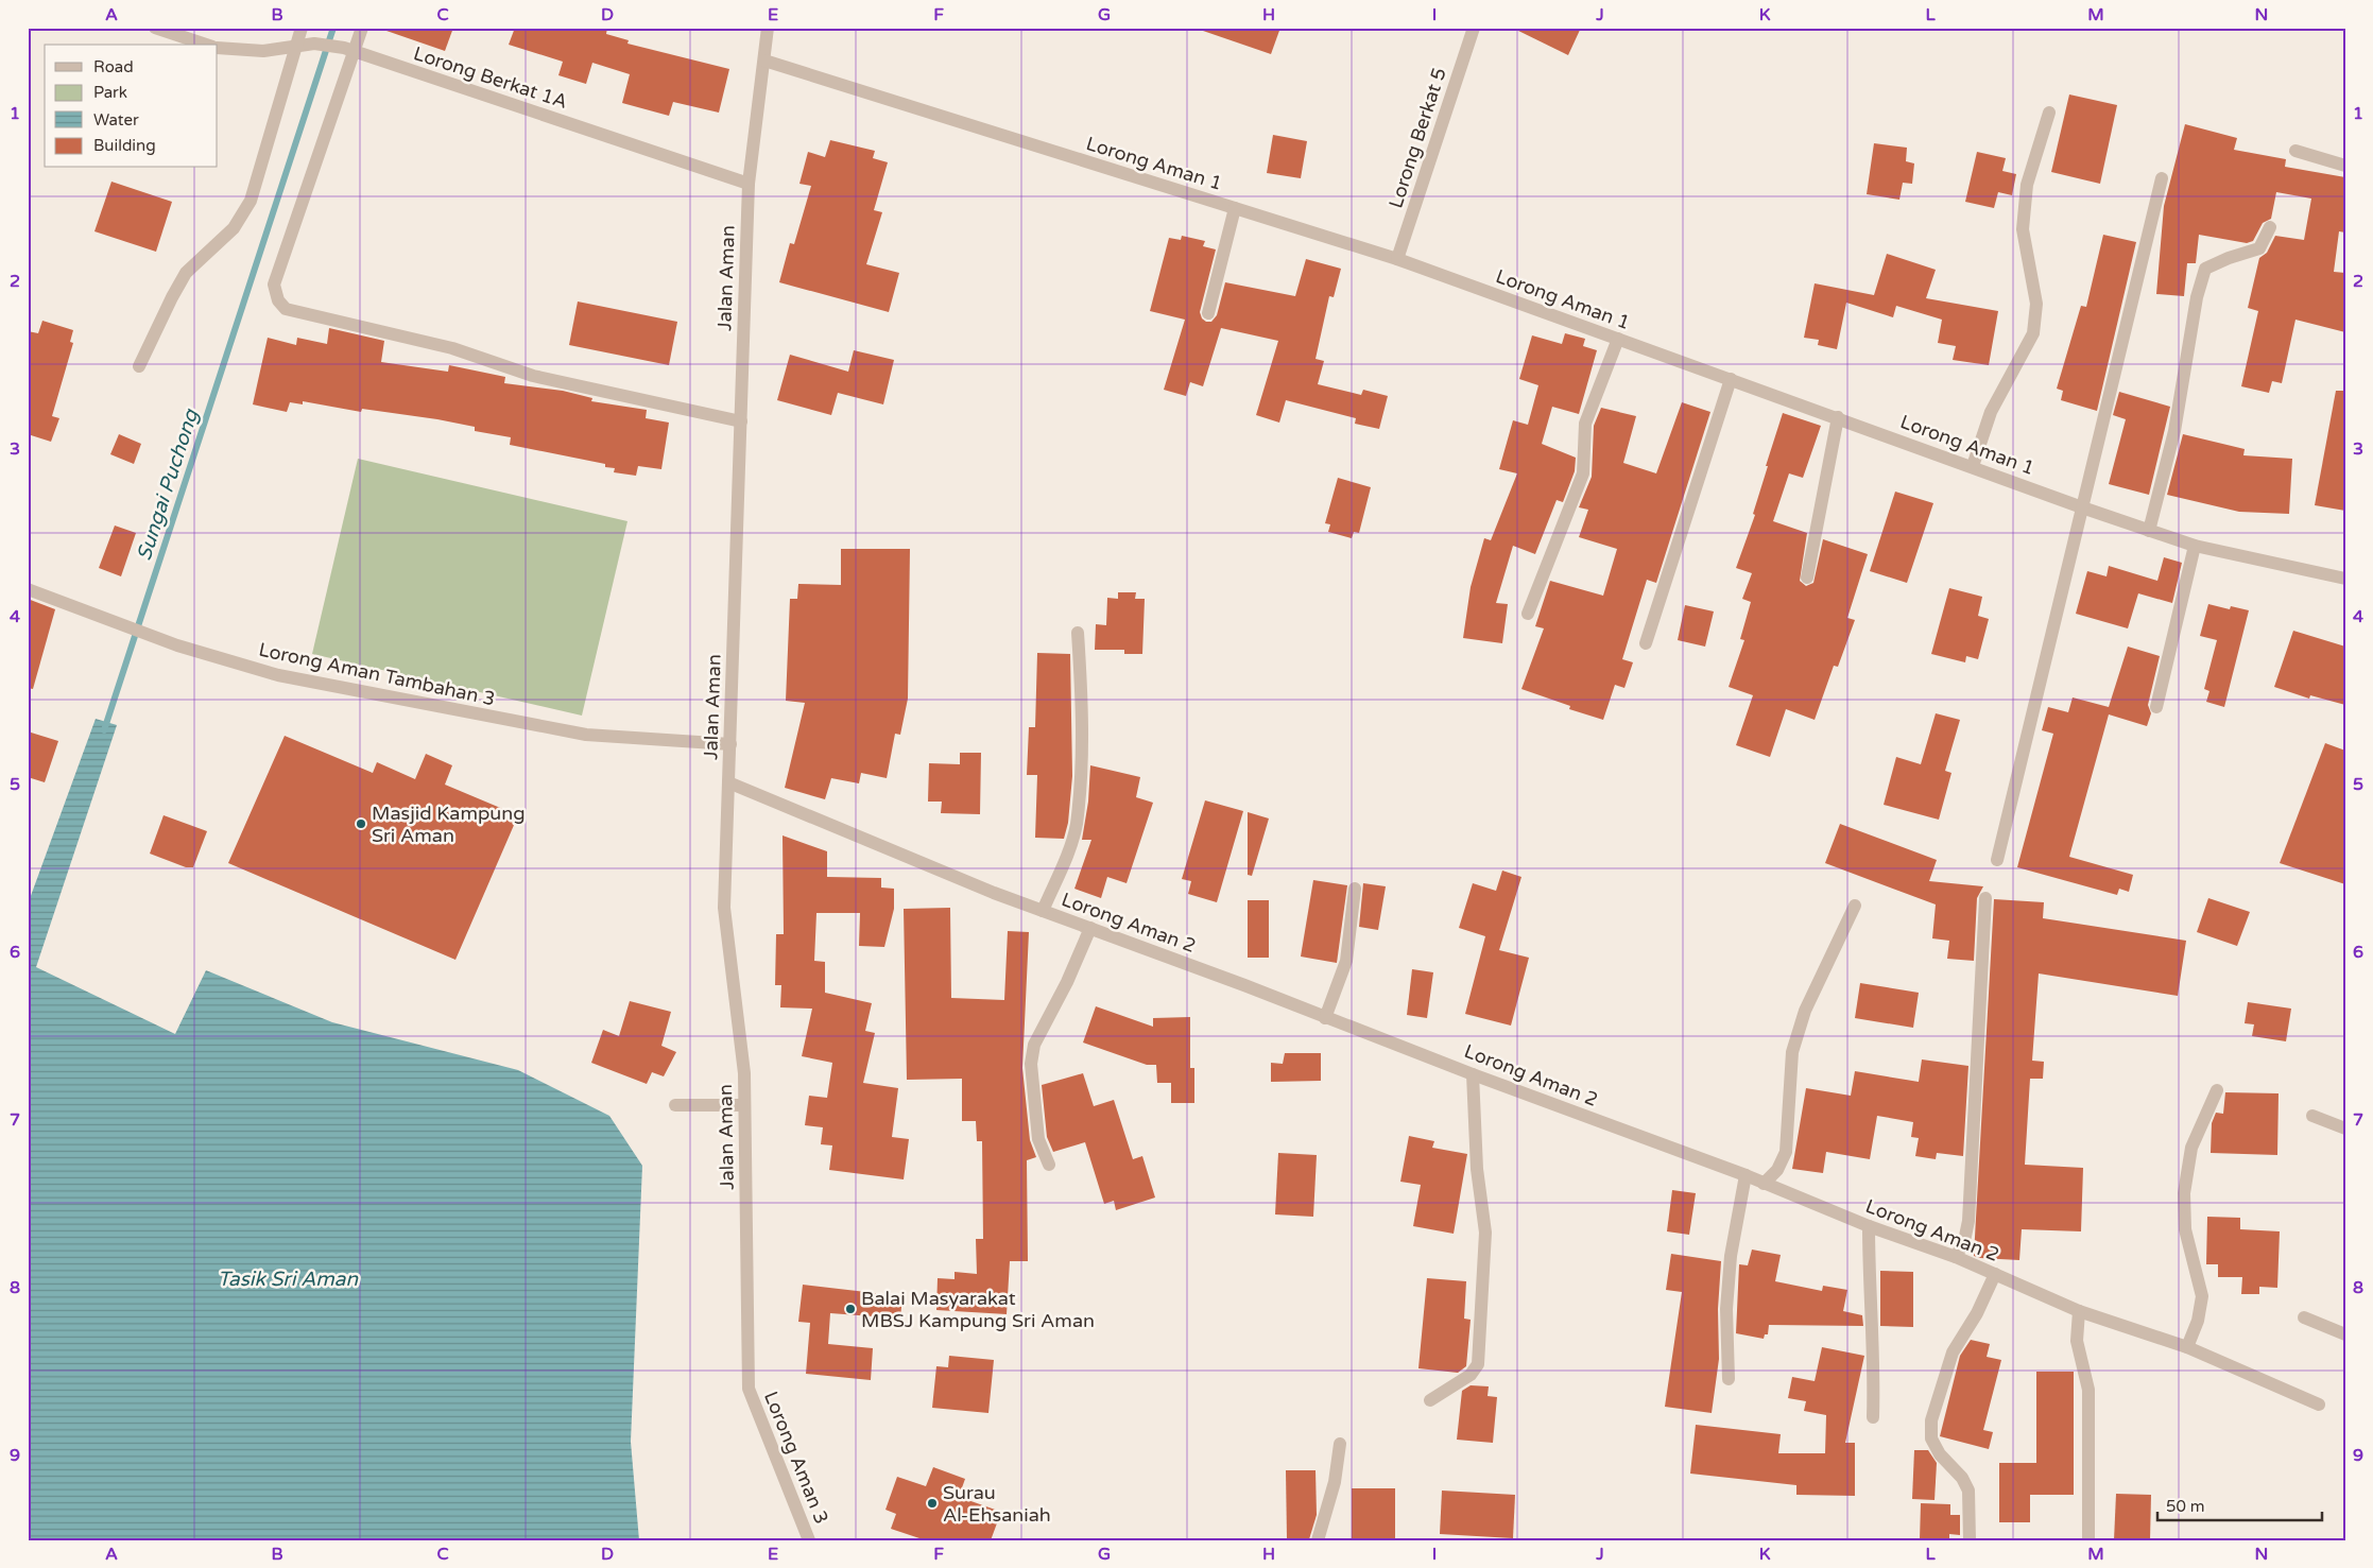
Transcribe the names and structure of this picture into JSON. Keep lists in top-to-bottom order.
{
  "streets": {
    "street": [
      "Lorong Berkat 1A",
      "Lorong Berkat 5",
      "Lorong Aman 1",
      "Jalan Aman",
      "Lorong Aman Tambahan 3",
      "Lorong Aman 2",
      "Lorong Aman 3"
    ]
  },
  "crossings": [
    ["Lorong Berkat 1A", "Jalan Aman"],
    ["Lorong Berkat 5", "Lorong Aman 1"],
    ["Lorong Aman 1", "Jalan Aman"],
    ["Jalan Aman", "Lorong Aman Tambahan 3"],
    ["Jalan Aman", "Lorong Aman 2"],
    ["Jalan Aman", "Lorong Aman 3"]
  ],
  "water": ["Sungai Puchong", "Tasik Sri Aman"],
  "places": ["Masjid Kampung Sri Aman", "Balai Masyarakat MBSJ Kampung Sri Aman", "Surau Al-Ehsaniah"],
  "legend": [
    "Road",
    "Park",
    "Water",
    "Building"
  ],
  "scale_bar": "50 m",
  "grid": {
    "columns": [
      "A",
      "B",
      "C",
      "D",
      "E",
      "F",
      "G",
      "H",
      "I",
      "J",
      "K",
      "L",
      "M",
      "N"
    ],
    "rows": [
      "1",
      "2",
      "3",
      "4",
      "5",
      "6",
      "7",
      "8",
      "9"
    ]
  }
}
